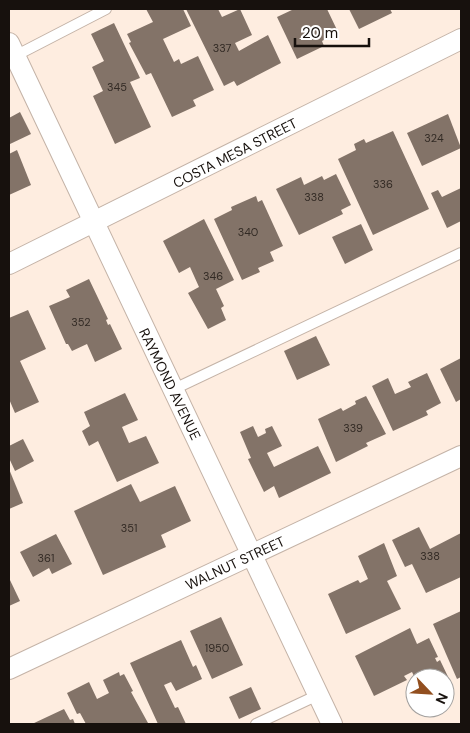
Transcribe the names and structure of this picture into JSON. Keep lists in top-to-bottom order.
{
  "streets": {
    "street": ["COSTA MESA STREET", "RAYMOND AVENUE", "WALNUT STREET"]
  },
  "crossings": [
    ["COSTA MESA STREET", "RAYMOND AVENUE"],
    ["RAYMOND AVENUE", "WALNUT STREET"]
  ],
  "house_numbers": [
    "337",
    "345",
    "324",
    "336",
    "338",
    "340",
    "346",
    "352",
    "339",
    "351",
    "338",
    "361",
    "1950"
  ],
  "scale_bar": "20 m",
  "north": "bottom right"
}
